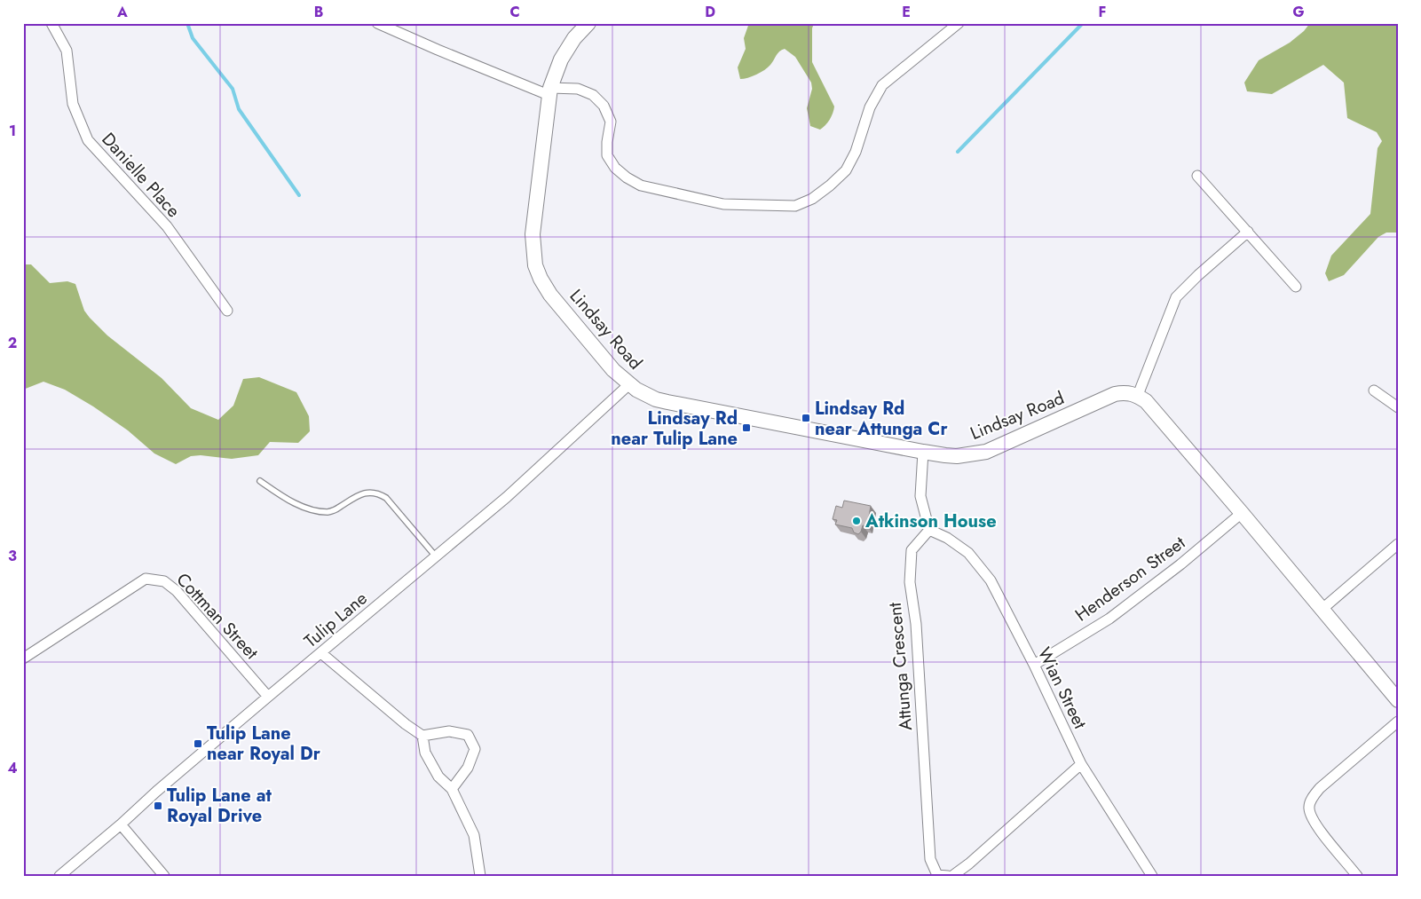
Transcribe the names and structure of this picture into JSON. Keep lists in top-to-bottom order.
{
  "streets": {
    "street": [
      "Danielle Place",
      "Lindsay Road",
      "Henderson Street",
      "Cottman Street",
      "Tulip Lane",
      "Attunga Crescent",
      "Wian Street"
    ]
  },
  "crossings": [
    ["Lindsay Road", "Tulip Lane"],
    ["Henderson Street", "Wian Street"],
    ["Cottman Street", "Tulip Lane"],
    ["Attunga Crescent", "Wian Street"]
  ],
  "places": {
    "transit": [
      "Lindsay Rd near Attunga Cr",
      "Lindsay Rd near Tulip Lane",
      "Tulip Lane near Royal Dr",
      "Tulip Lane at Royal Drive"
    ],
    "other": ["Atkinson House"]
  },
  "grid": {
    "columns": [
      "A",
      "B",
      "C",
      "D",
      "E",
      "F",
      "G"
    ],
    "rows": [
      "1",
      "2",
      "3",
      "4"
    ]
  }
}
